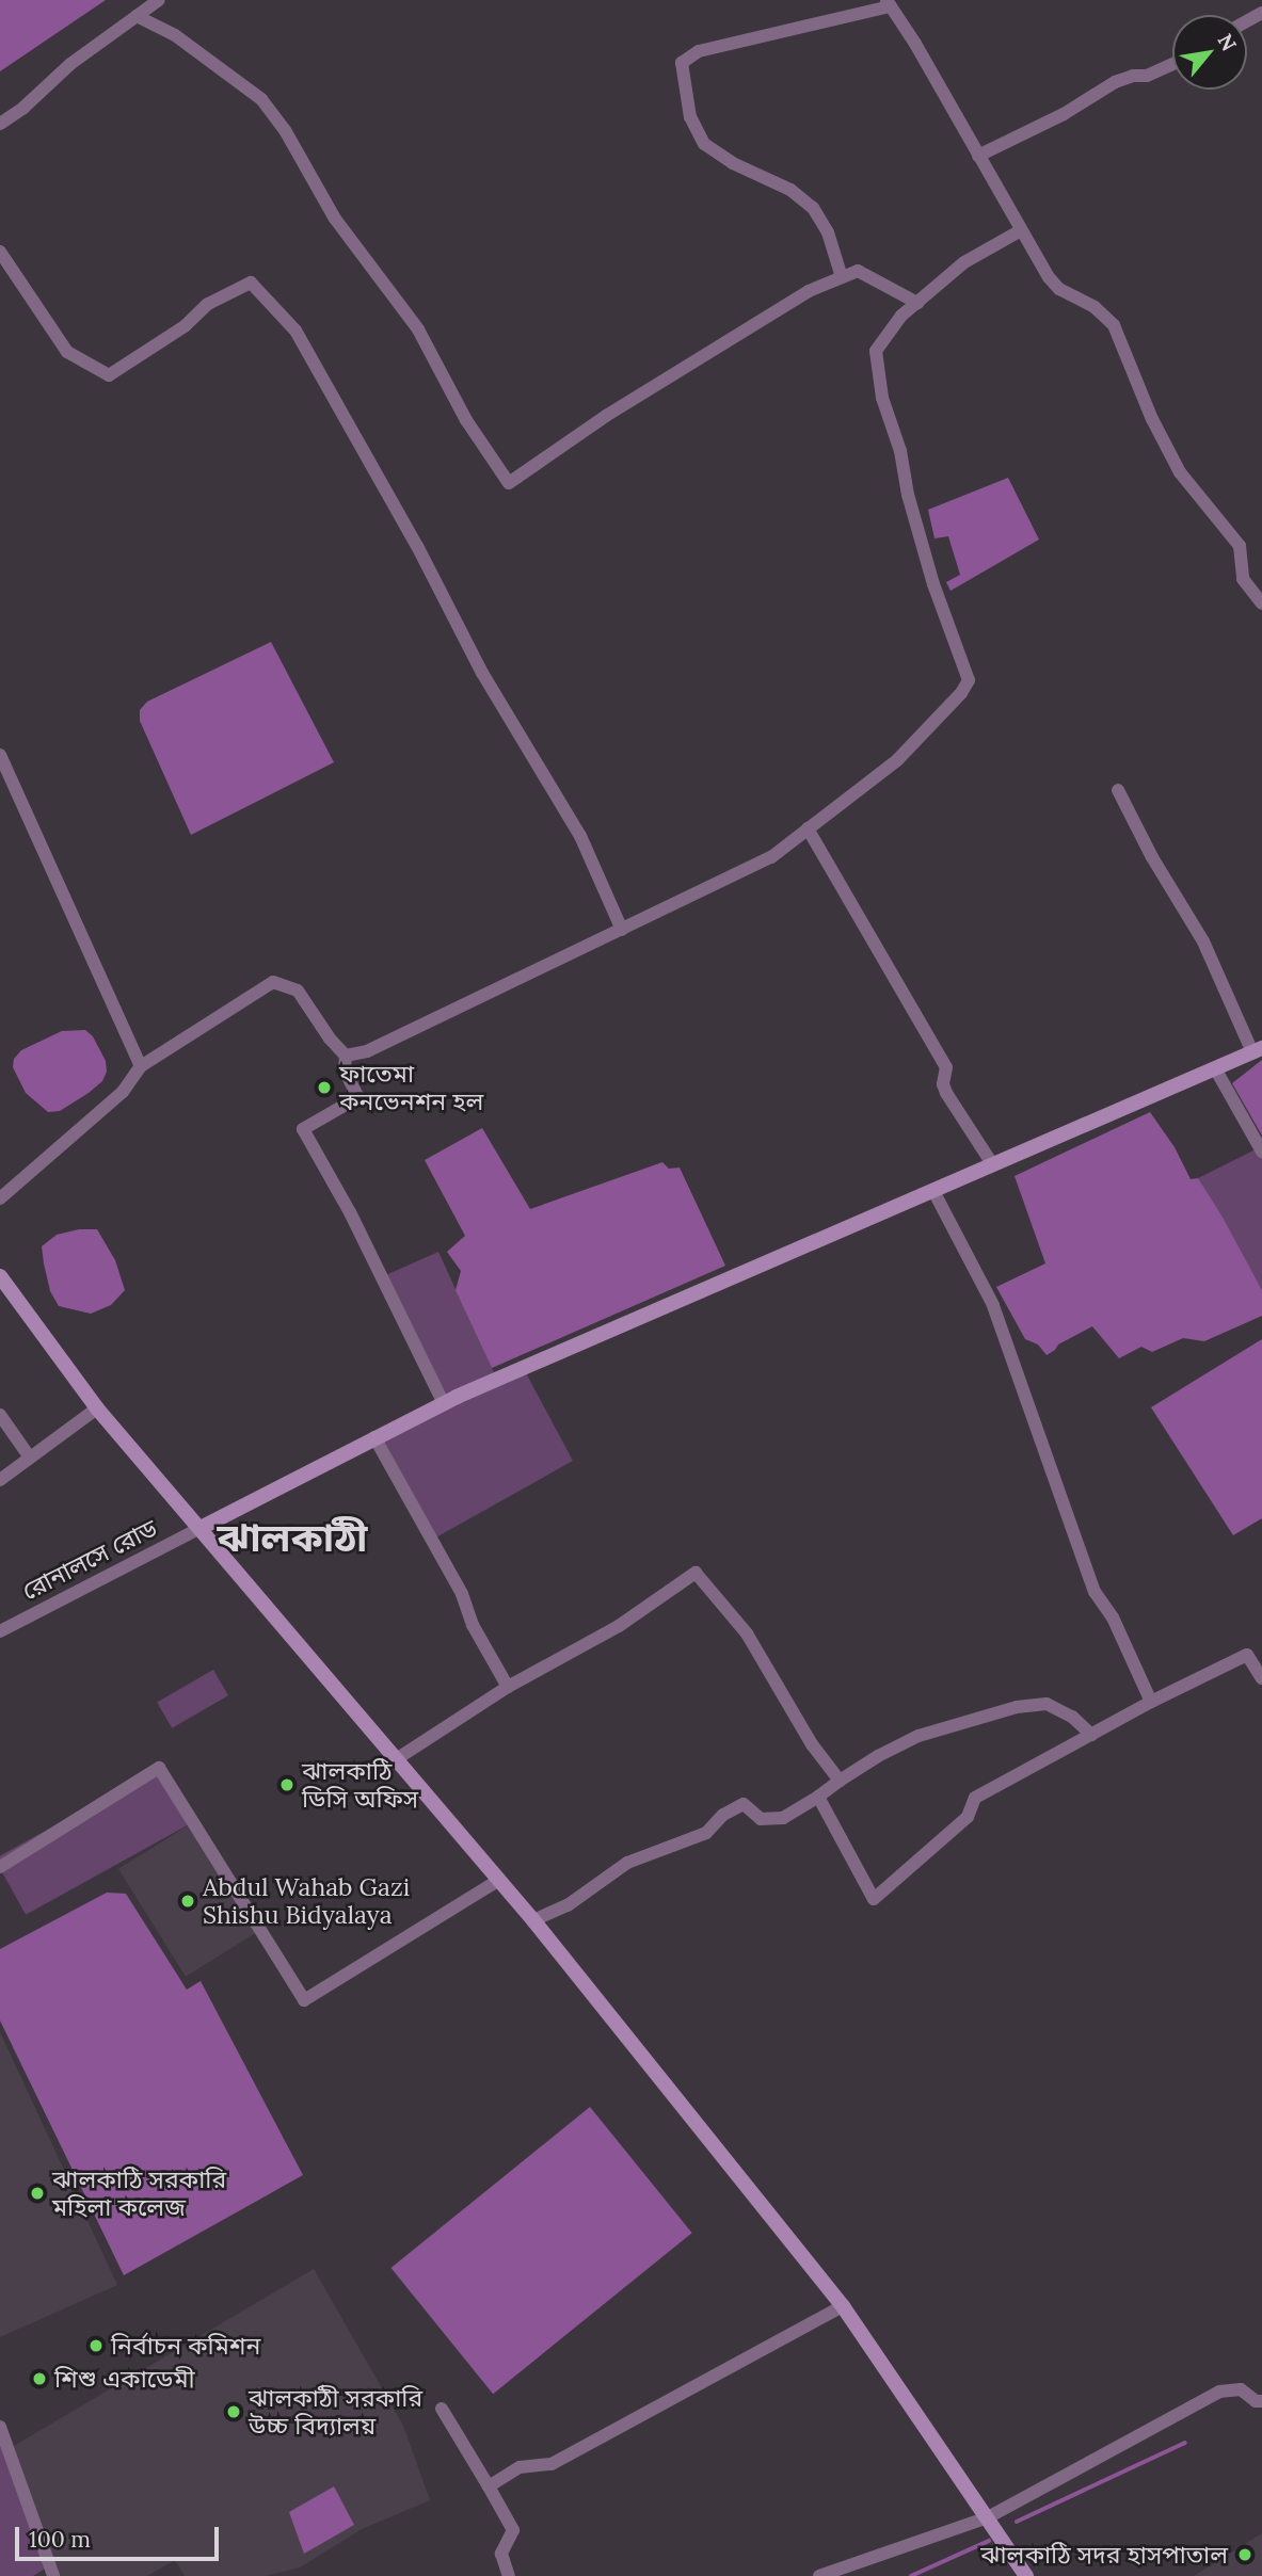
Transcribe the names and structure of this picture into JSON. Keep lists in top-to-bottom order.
{
  "streets": {
    "street": ["রোনালসে রোড"]
  },
  "districts": ["ঝালকাঠী"],
  "places": [
    "ফাতেমা কনভেনশন হল",
    "ঝালকাঠি ডিসি অফিস",
    "Abdul Wahab Gazi Shishu Bidyalaya",
    "ঝালকাঠি সরকারি মহিলা কলেজ",
    "নির্বাচন কমিশন",
    "শিশু একাডেমী",
    "ঝালকাঠী সরকারি উচ্চ বিদ্যালয়",
    "ঝালকাঠি সদর হাসপাতাল"
  ],
  "scale_bar": "100 m",
  "north": "top right"
}
